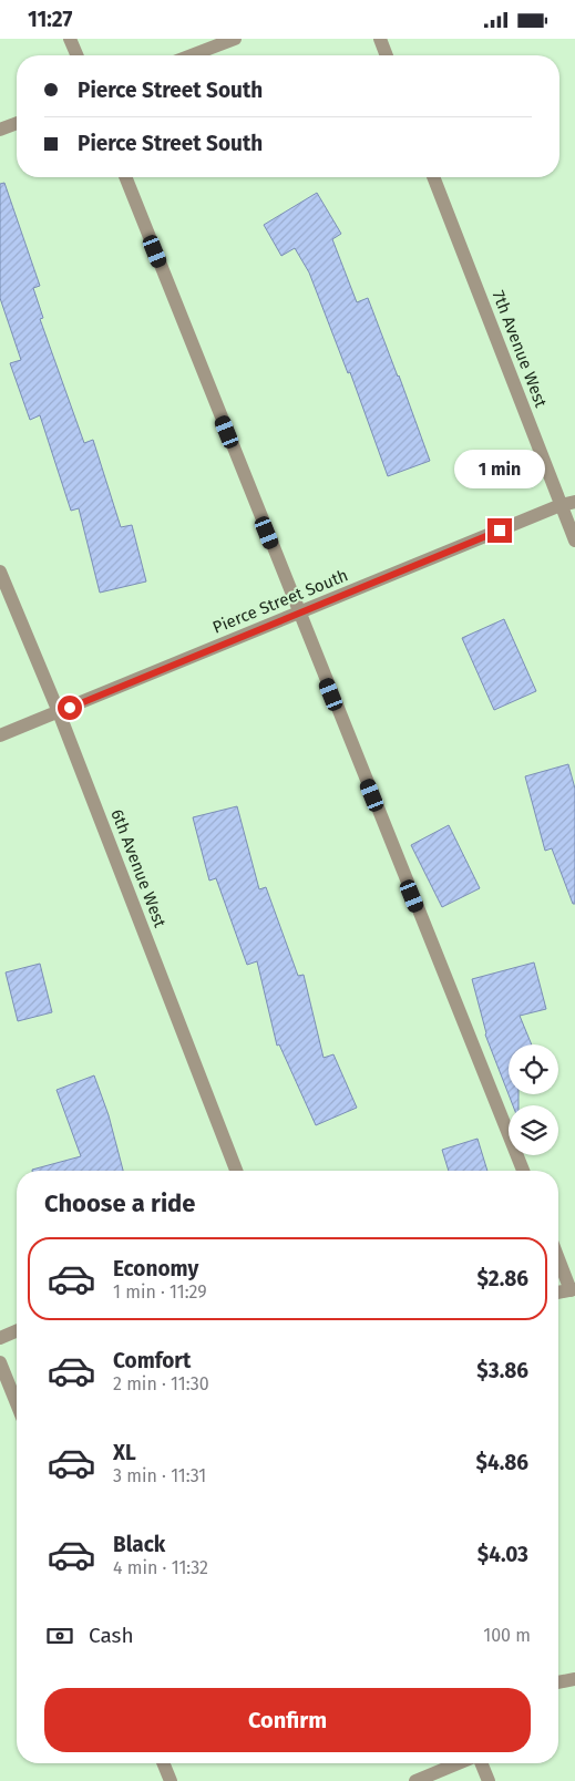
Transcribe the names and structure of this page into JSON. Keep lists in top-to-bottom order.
{
  "streets": {
    "street": ["7th Avenue West", "Pierce Street South", "6th Avenue West"]
  },
  "crossings": [
    ["7th Avenue West", "Pierce Street South"],
    ["Pierce Street South", "6th Avenue West"]
  ],
  "page": {
    "status": "11:27",
    "banner": ["Pierce Street South", "Pierce Street South"],
    "bubble": "1 min",
    "heading": "Choose a ride",
    "list": [
      {
        "name": "Economy",
        "note": "1 min · 11:29",
        "value": "$2.86"
      },
      {
        "name": "Comfort",
        "note": "2 min · 11:30",
        "value": "$3.86"
      },
      {
        "name": "XL",
        "note": "3 min · 11:31",
        "value": "$4.86"
      },
      {
        "name": "Black",
        "note": "4 min · 11:32",
        "value": "$4.03"
      }
    ],
    "pay": ["Cash", "100 m"],
    "buttons": "Confirm"
  }
}
